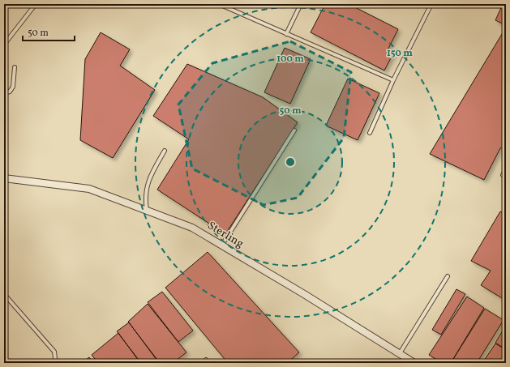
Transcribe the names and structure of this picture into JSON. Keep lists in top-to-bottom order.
{
  "streets": {
    "street": ["Sterling"]
  },
  "scale_bar": "50 m",
  "rings": ["150 m", "100 m", "50 m"]
}
